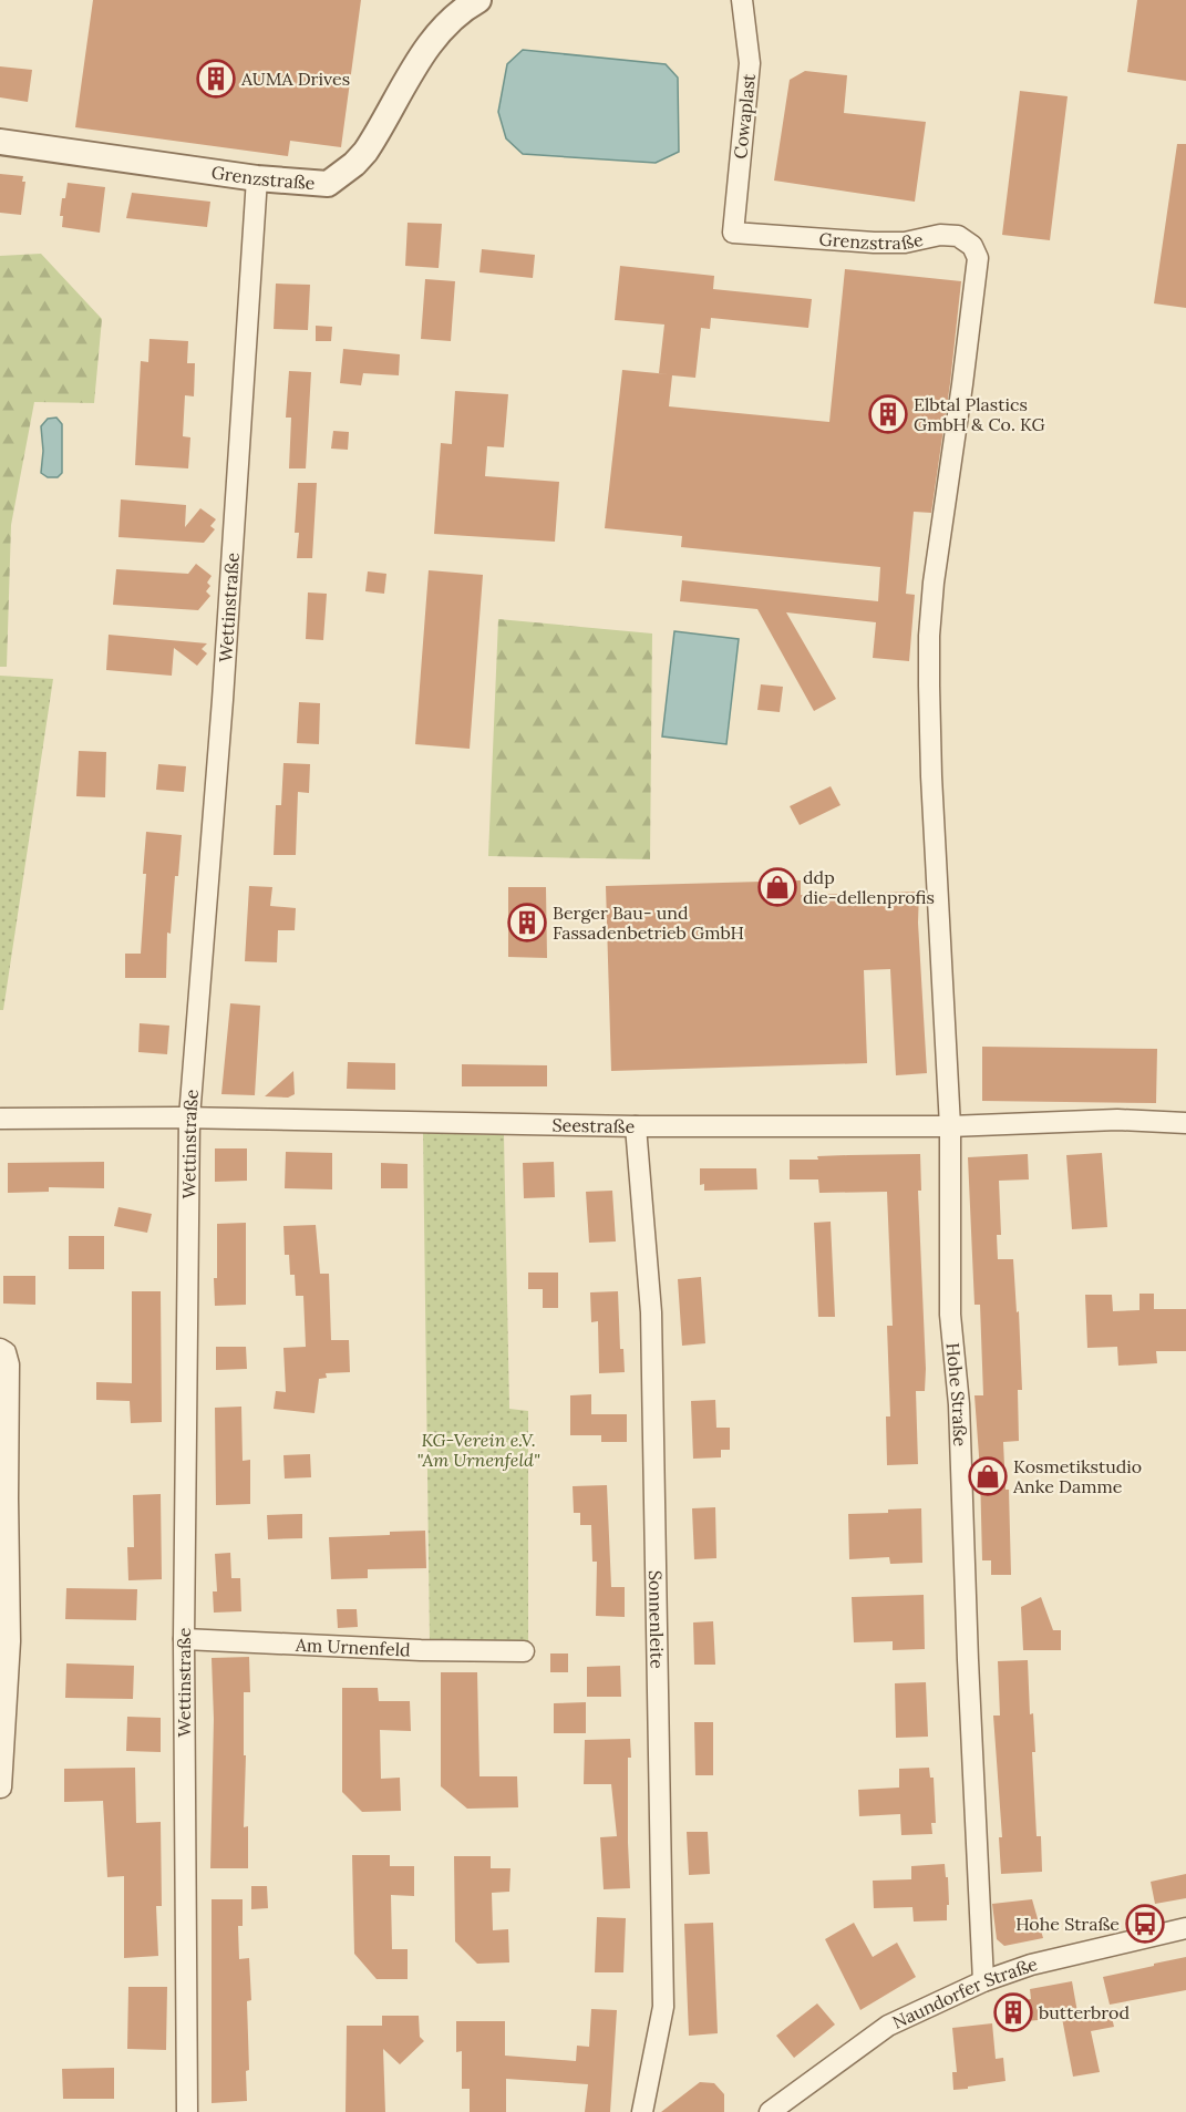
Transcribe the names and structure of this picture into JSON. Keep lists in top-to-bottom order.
{
  "streets": {
    "street": [
      "Cowaplast",
      "Grenzstraße",
      "Wettinstraße",
      "Seestraße",
      "Hohe Straße",
      "Sonnenleite",
      "Am Urnenfeld",
      "Naundorfer Straße"
    ]
  },
  "crossings": [
    ["Cowaplast", "Grenzstraße"],
    ["Grenzstraße", "Wettinstraße"],
    ["Grenzstraße", "Seestraße"],
    ["Grenzstraße", "Hohe Straße"],
    ["Wettinstraße", "Seestraße"],
    ["Wettinstraße", "Am Urnenfeld"],
    ["Seestraße", "Hohe Straße"],
    ["Seestraße", "Sonnenleite"],
    ["Hohe Straße", "Naundorfer Straße"]
  ],
  "parks": ["KG-Verein e.V. \"Am Urnenfeld\""],
  "places": {
    "building": [
      "AUMA Drives",
      "Elbtal Plastics GmbH & Co. KG",
      "Berger Bau- und Fassadenbetrieb GmbH",
      "butterbrod"
    ],
    "shop": ["ddp die-dellenprofis", "Kosmetikstudio Anke Damme"],
    "bus stop": ["Hohe Straße"]
  }
}
